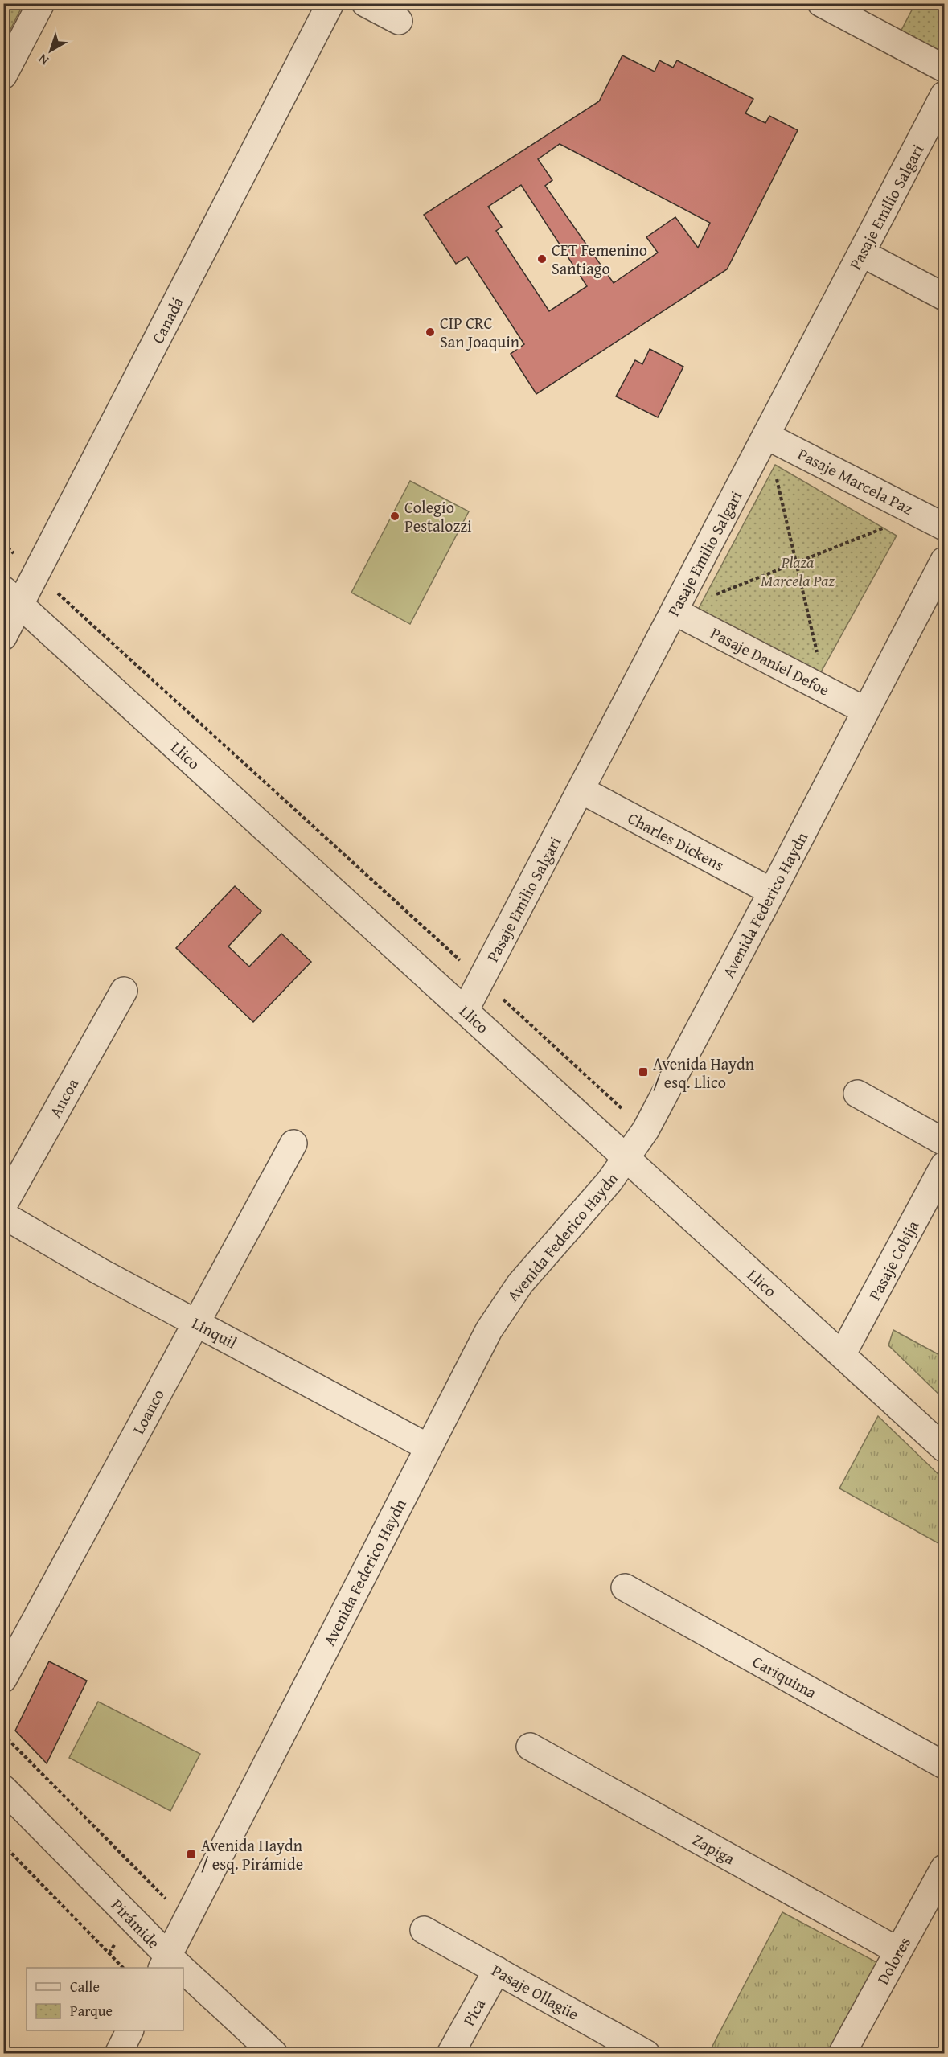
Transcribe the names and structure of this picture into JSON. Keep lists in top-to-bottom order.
{
  "streets": {
    "street": [
      "Pasaje Emilio Salgari",
      "Canadá",
      "Pasaje Marcela Paz",
      "Pasaje Daniel Defoe",
      "Llico",
      "Charles Dickens",
      "Avenida Federico Haydn",
      "Ancoa",
      "Pasaje Cobija",
      "Linquil",
      "Loanco",
      "Cariquima",
      "Zapiga",
      "Pirámide",
      "Dolores",
      "Pasaje Ollagüe",
      "Pica"
    ]
  },
  "crossings": [
    ["Pasaje Emilio Salgari", "Pasaje Marcela Paz"],
    ["Pasaje Emilio Salgari", "Pasaje Daniel Defoe"],
    ["Pasaje Emilio Salgari", "Llico"],
    ["Pasaje Emilio Salgari", "Charles Dickens"],
    ["Canadá", "Llico"],
    ["Pasaje Daniel Defoe", "Avenida Federico Haydn"],
    ["Llico", "Avenida Federico Haydn"],
    ["Llico", "Pasaje Cobija"],
    ["Charles Dickens", "Avenida Federico Haydn"],
    ["Avenida Federico Haydn", "Linquil"],
    ["Avenida Federico Haydn", "Pirámide"],
    ["Linquil", "Loanco"],
    ["Zapiga", "Dolores"],
    ["Pasaje Ollagüe", "Pica"]
  ],
  "parks": ["Plaza Marcela Paz"],
  "places": {
    "other": ["CET Femenino Santiago", "CIP CRC San Joaquin", "Colegio Pestalozzi"],
    "transit": ["Avenida Haydn / esq. Llico", "Avenida Haydn / esq. Pirámide"]
  },
  "legend": ["Calle", "Parque"],
  "north": "bottom left"
}
